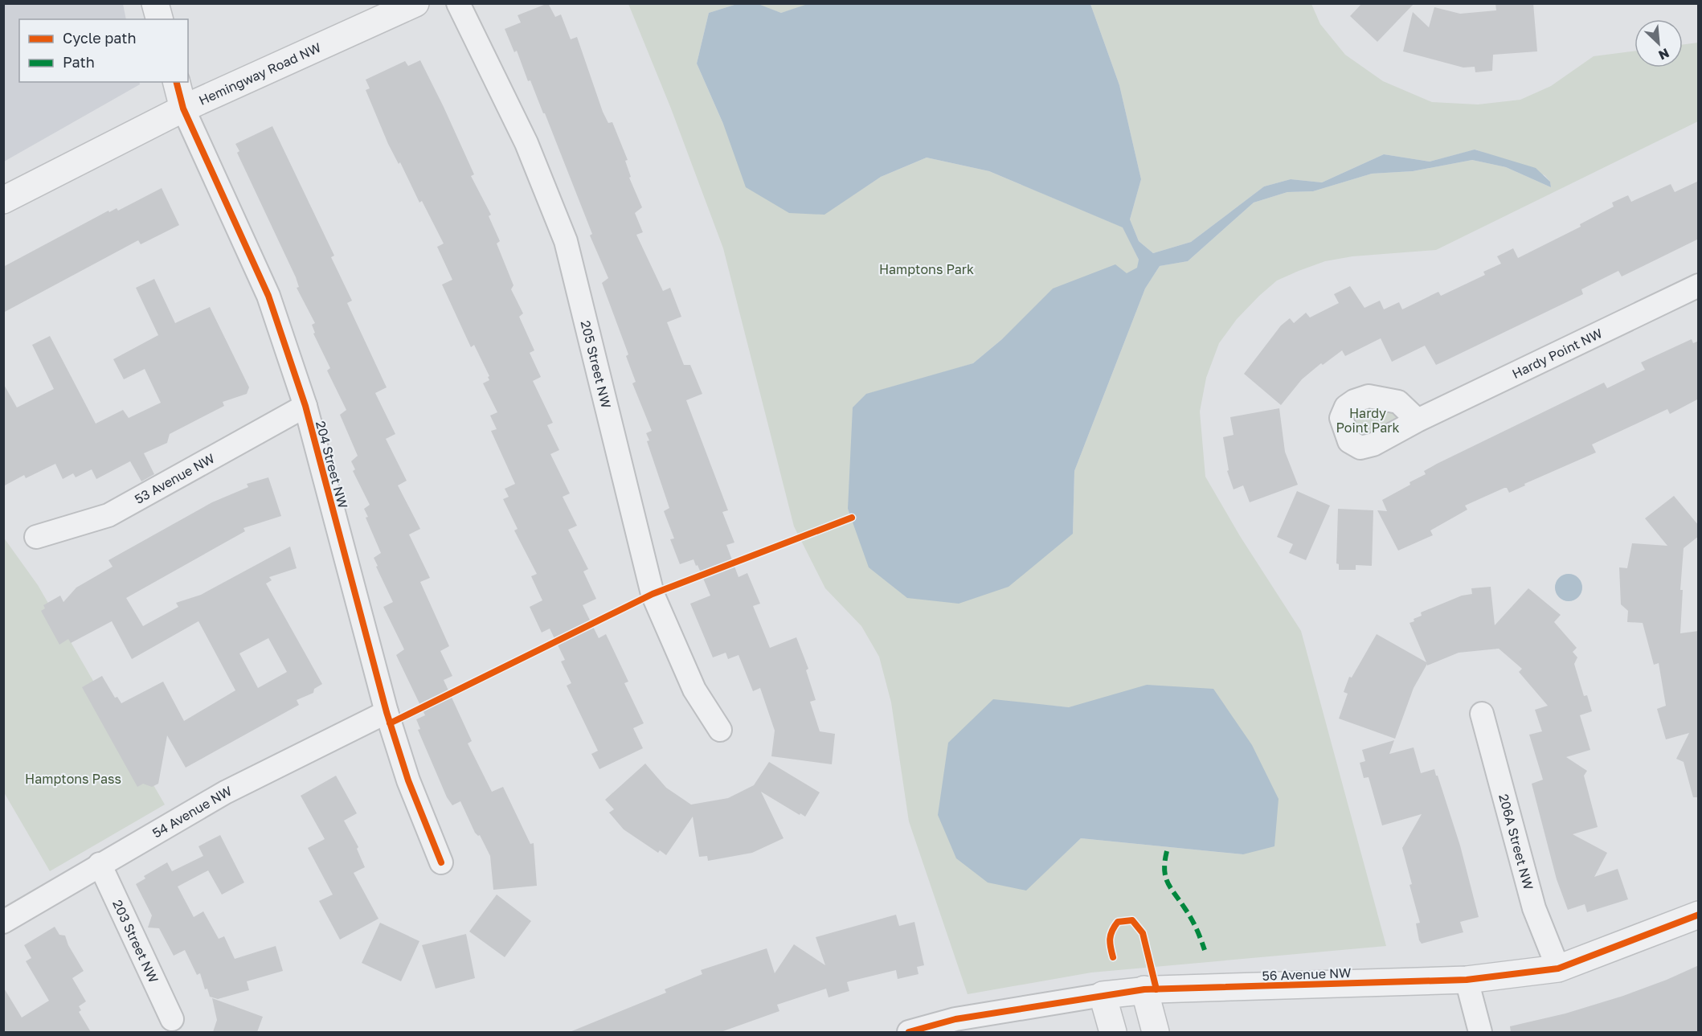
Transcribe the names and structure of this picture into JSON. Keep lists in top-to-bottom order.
{
  "streets": {
    "street": [
      "Hemingway Road NW",
      "Hardy Point NW",
      "205 Street NW",
      "204 Street NW",
      "53 Avenue NW",
      "54 Avenue NW",
      "206A Street NW",
      "203 Street NW",
      "56 Avenue NW"
    ]
  },
  "crossings": [
    ["Hemingway Road NW", "204 Street NW"],
    ["204 Street NW", "53 Avenue NW"],
    ["204 Street NW", "54 Avenue NW"],
    ["54 Avenue NW", "203 Street NW"],
    ["206A Street NW", "56 Avenue NW"]
  ],
  "parks": ["Hamptons Park", "Hardy Point Park", "Hamptons Pass"],
  "legend": ["Cycle path", "Path"],
  "north": "bottom right"
}
